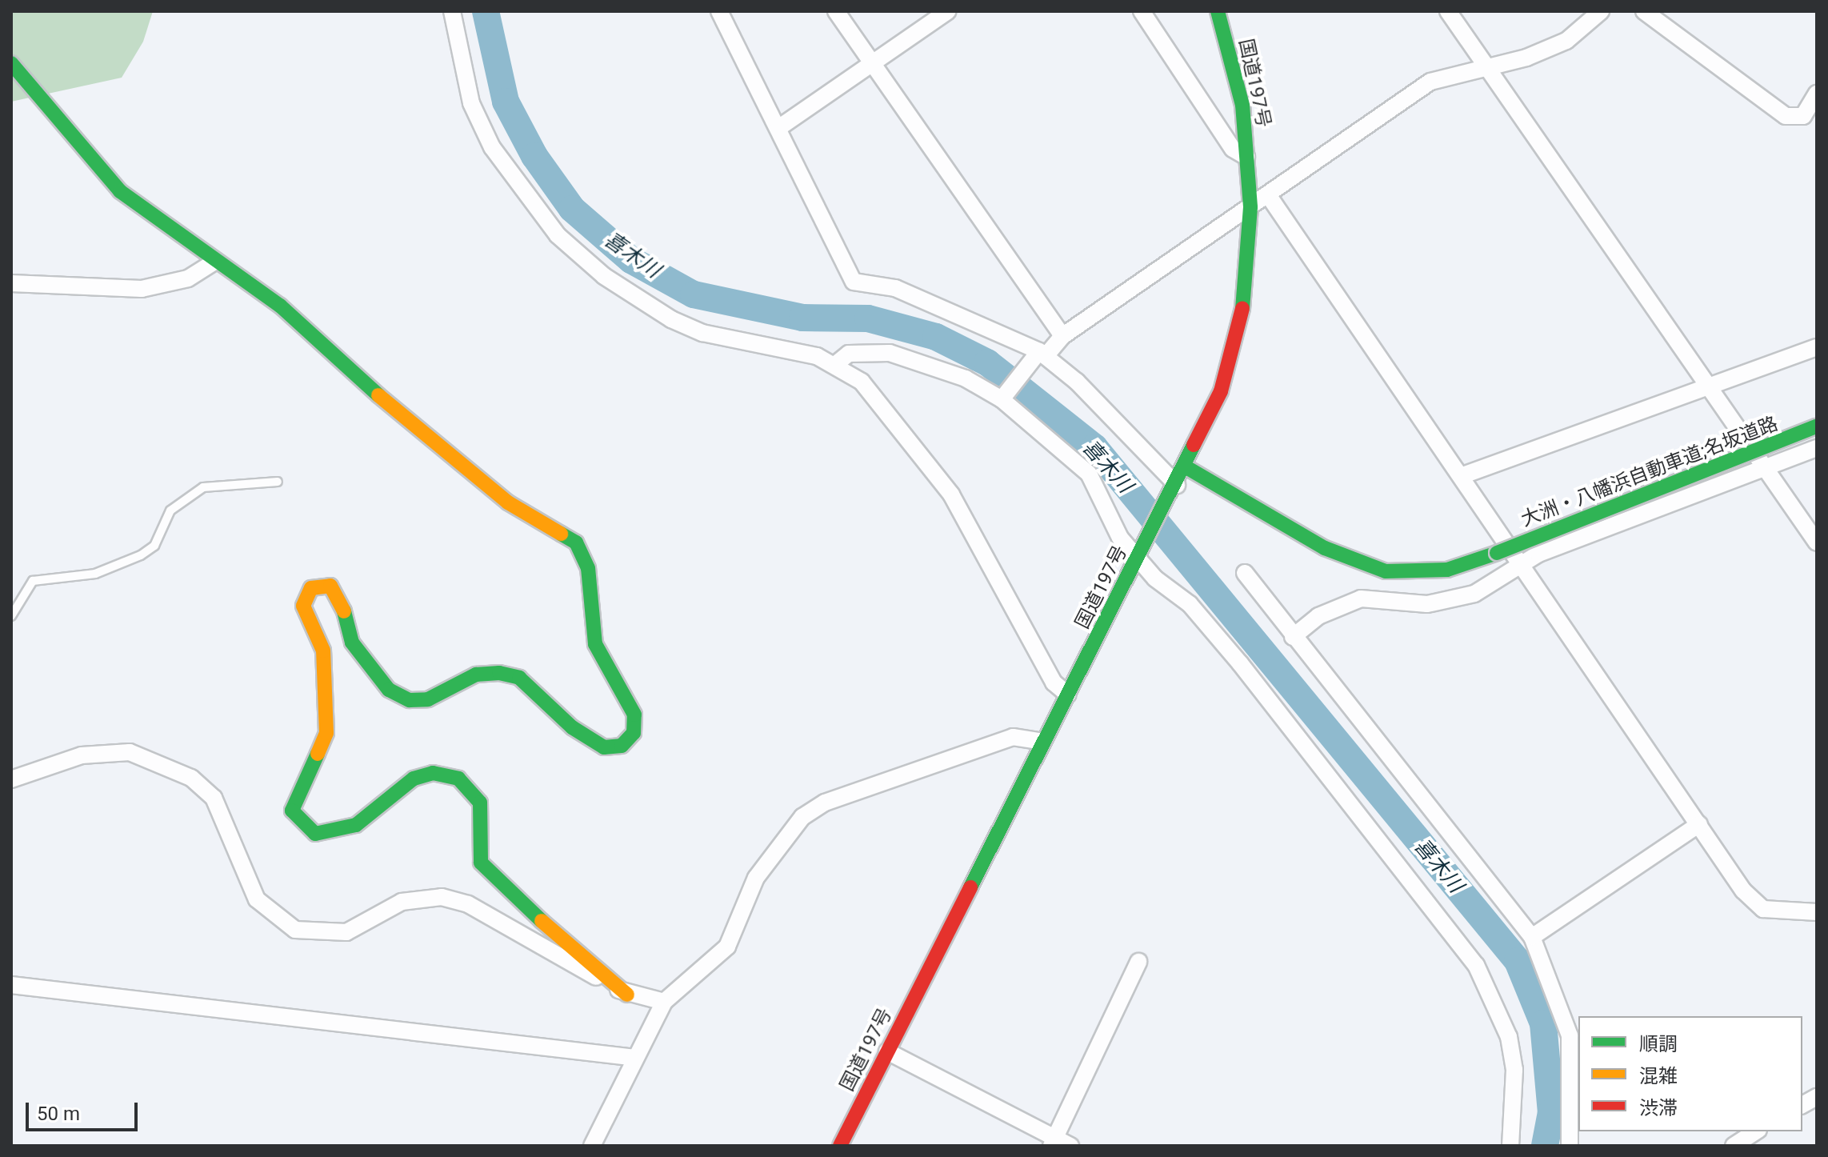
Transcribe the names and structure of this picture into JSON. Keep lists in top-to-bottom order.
{
  "streets": {
    "main road": ["国道197号", "大洲・八幡浜自動車道;名坂道路"]
  },
  "crossings": [
    ["国道197号", "大洲・八幡浜自動車道;名坂道路"]
  ],
  "water": ["喜木川"],
  "legend": ["順調", "混雑", "渋滞"],
  "scale_bar": "50 m"
}
